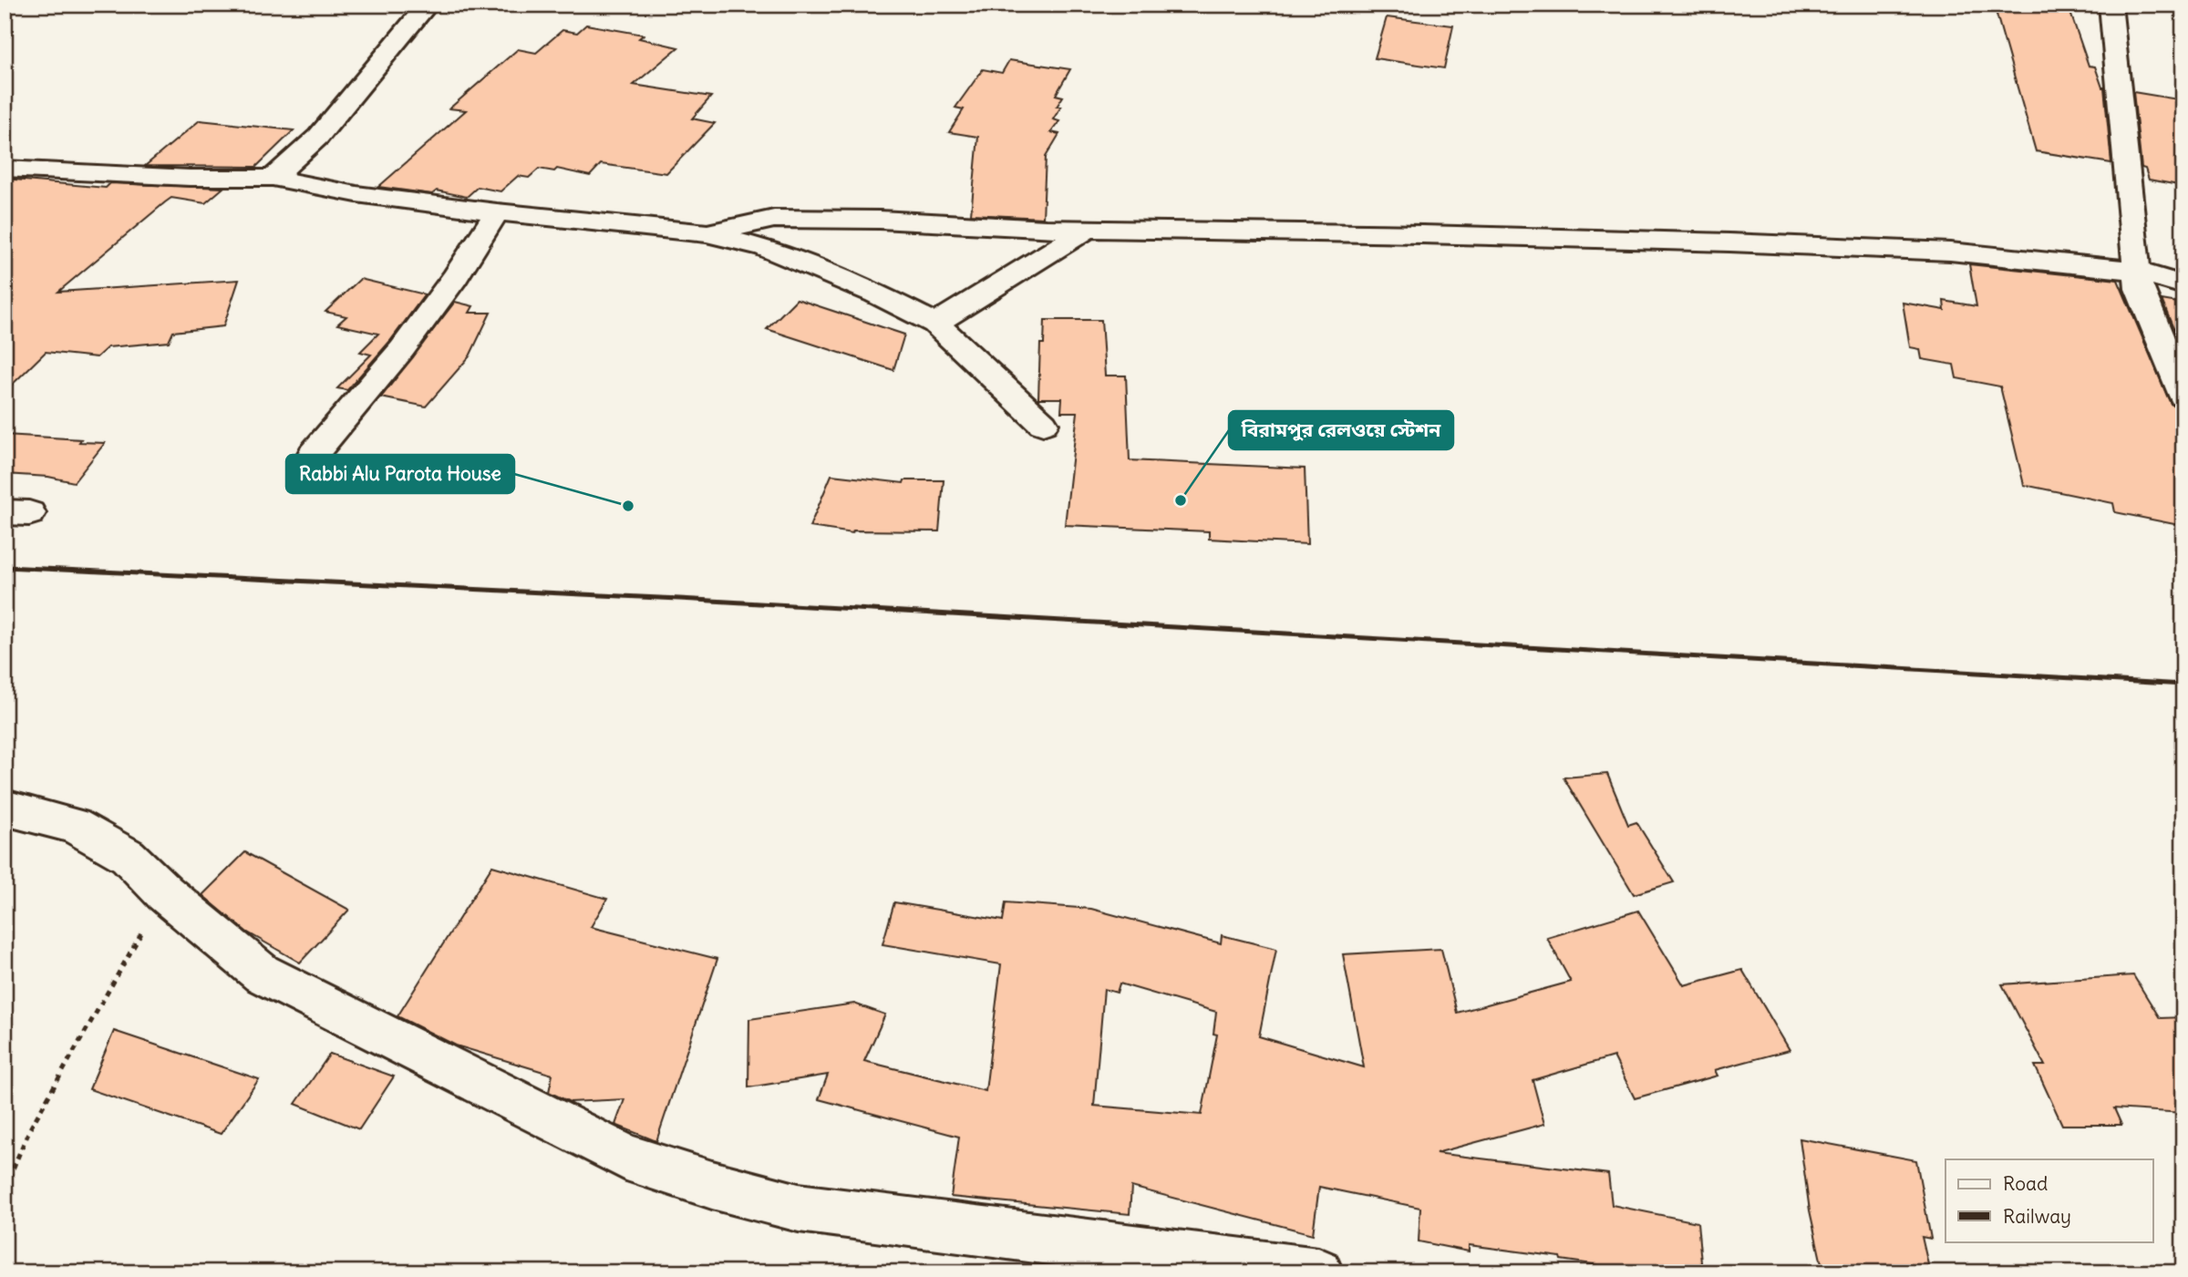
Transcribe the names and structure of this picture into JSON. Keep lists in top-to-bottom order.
{
  "places": ["বিরামপুর রেলওয়ে স্টেশন", "Rabbi Alu Parota House"],
  "legend": ["Road", "Railway"]
}
